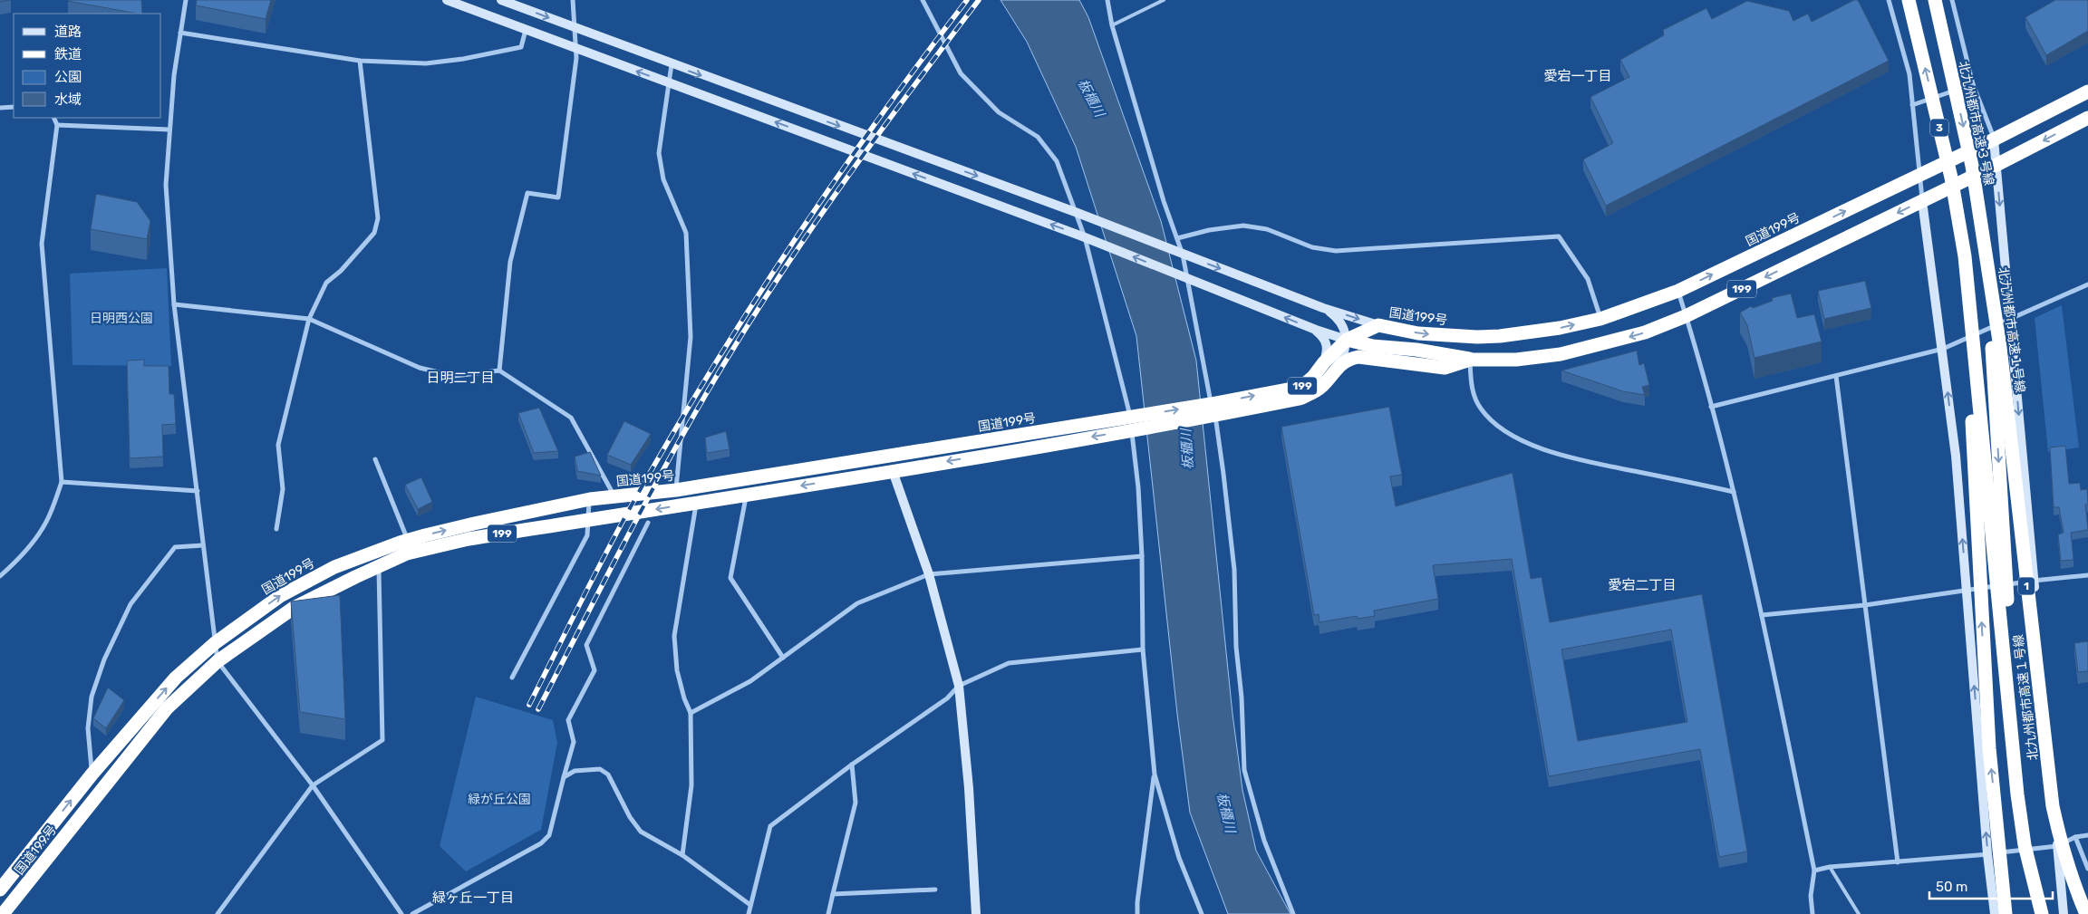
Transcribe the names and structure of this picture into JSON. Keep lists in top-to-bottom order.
{
  "streets": {
    "highway": [
      "北九州都市高速３号線",
      "3",
      "国道199号",
      "199",
      "北九州都市高速１号線",
      "1"
    ]
  },
  "crossings": [
    ["北九州都市高速３号線", "北九州都市高速１号線"],
    ["3", "北九州都市高速１号線"]
  ],
  "districts": [
    "愛宕一丁目",
    "日明二丁目",
    "愛宕二丁目",
    "緑ヶ丘一丁目"
  ],
  "water": ["板櫃川"],
  "parks": ["日明西公園", "緑が丘公園"],
  "legend": [
    "道路",
    "鉄道",
    "公園",
    "水域"
  ],
  "scale_bar": "50 m"
}
